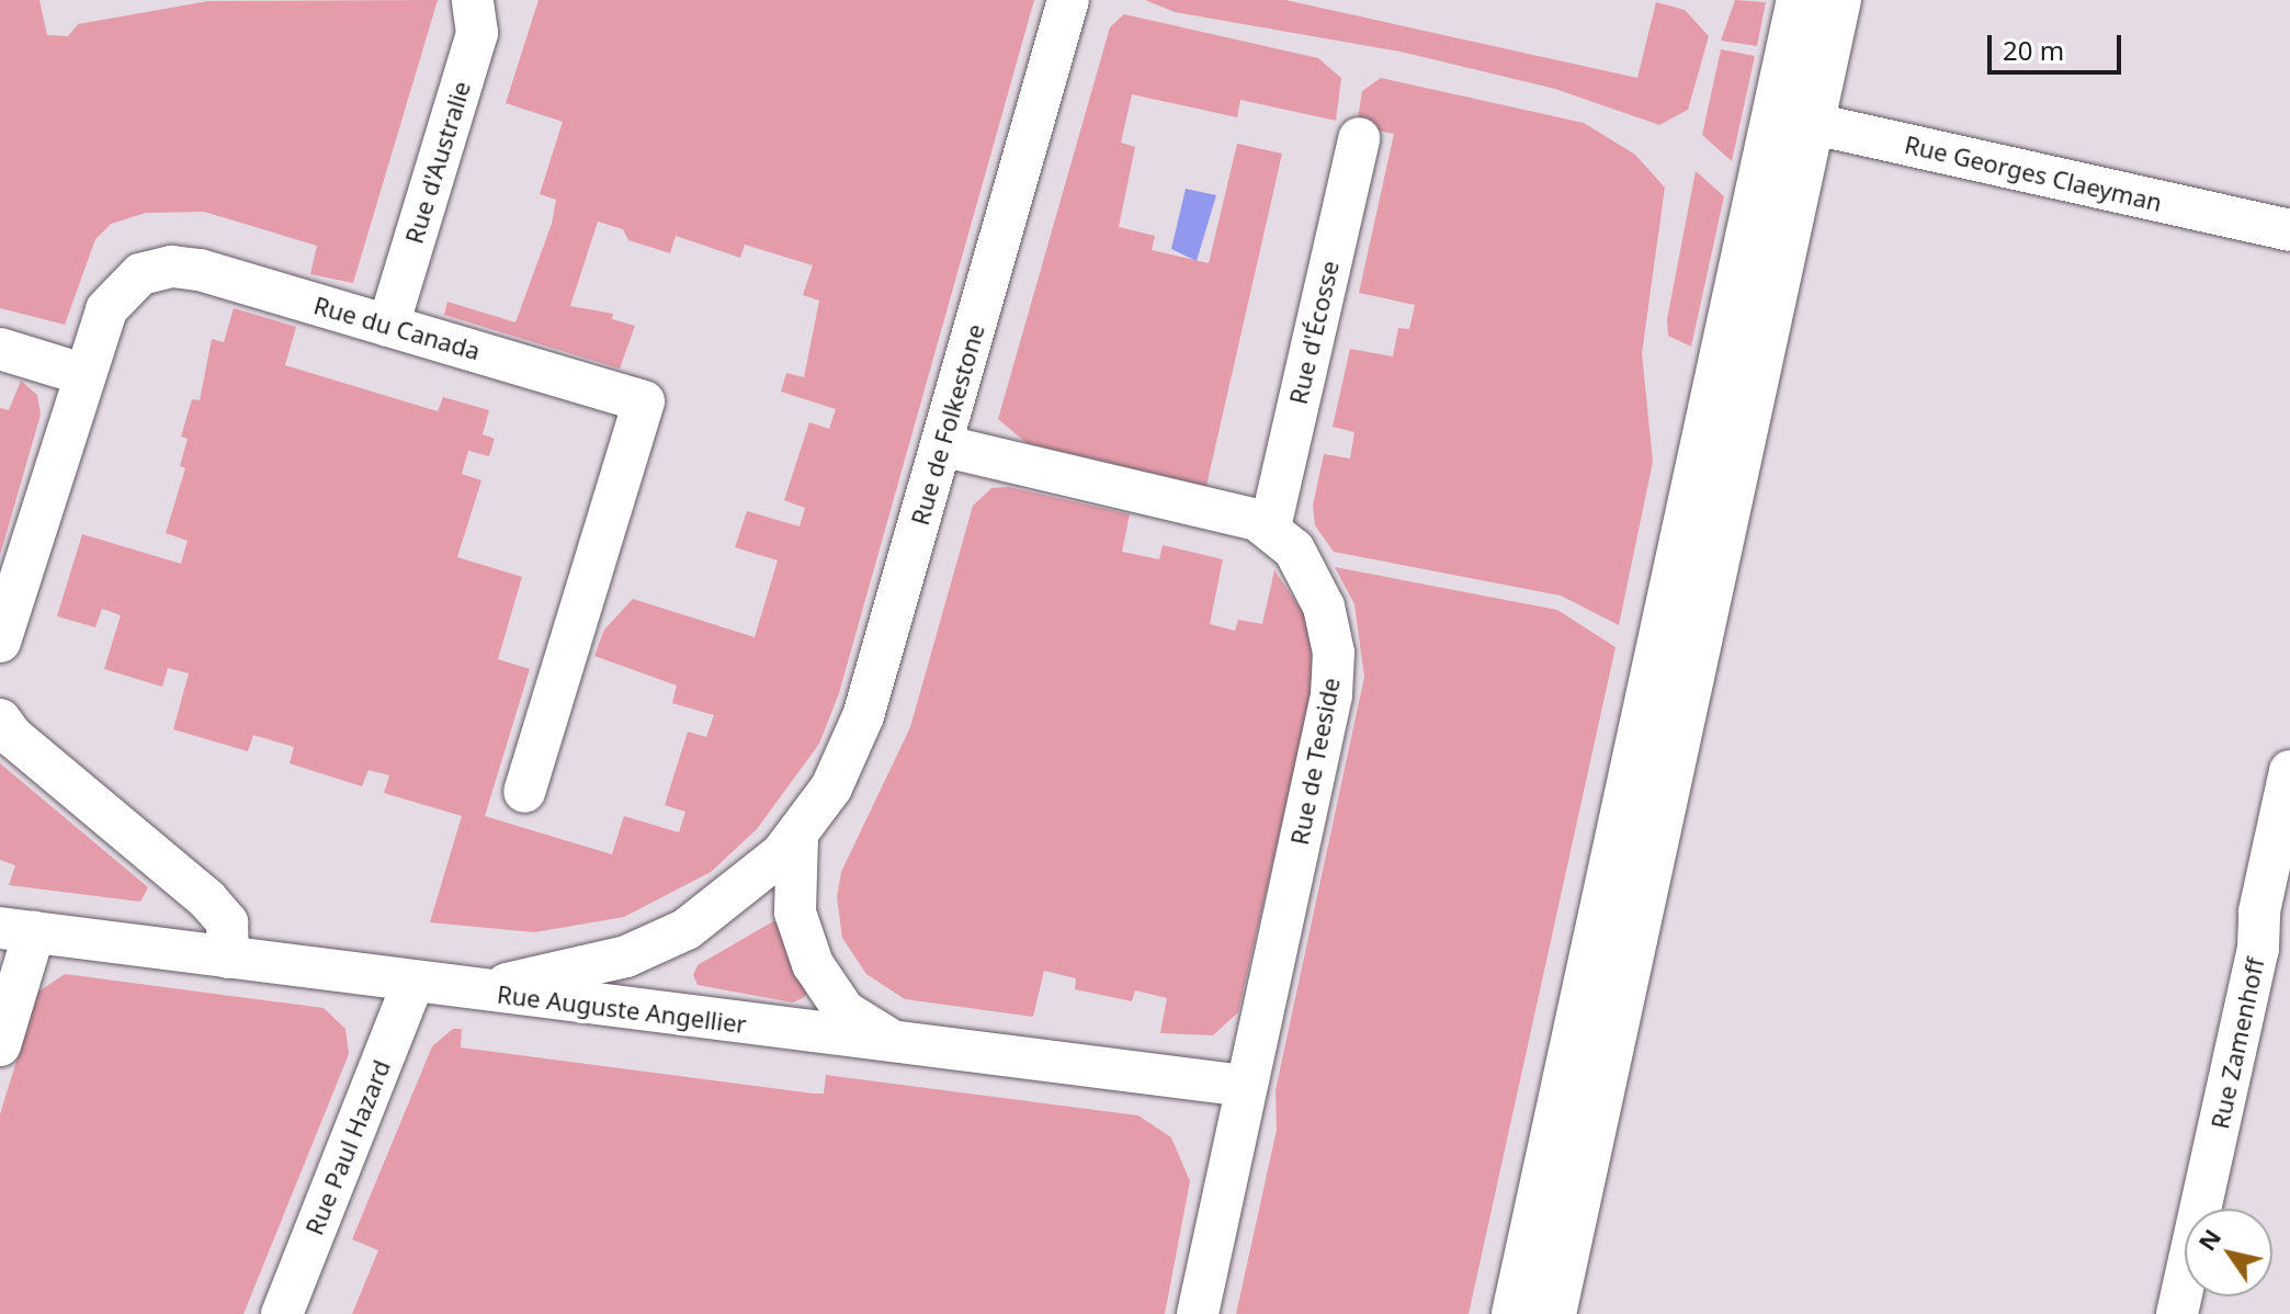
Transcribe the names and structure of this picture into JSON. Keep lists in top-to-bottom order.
{
  "streets": {
    "street": [
      "Rue d'Australie",
      "Rue Georges Claeyman",
      "Rue du Canada",
      "Rue d'Écosse",
      "Rue de Folkestone",
      "Rue de Teeside",
      "Rue Auguste Angellier",
      "Rue Zamenhoff",
      "Rue Paul Hazard"
    ]
  },
  "crossings": [
    ["Rue d'Australie", "Rue du Canada"],
    ["Rue d'Écosse", "Rue de Teeside"],
    ["Rue de Folkestone", "Rue de Teeside"],
    ["Rue de Folkestone", "Rue Auguste Angellier"],
    ["Rue de Teeside", "Rue Auguste Angellier"],
    ["Rue Auguste Angellier", "Rue Paul Hazard"]
  ],
  "scale_bar": "20 m",
  "north": "top left"
}
